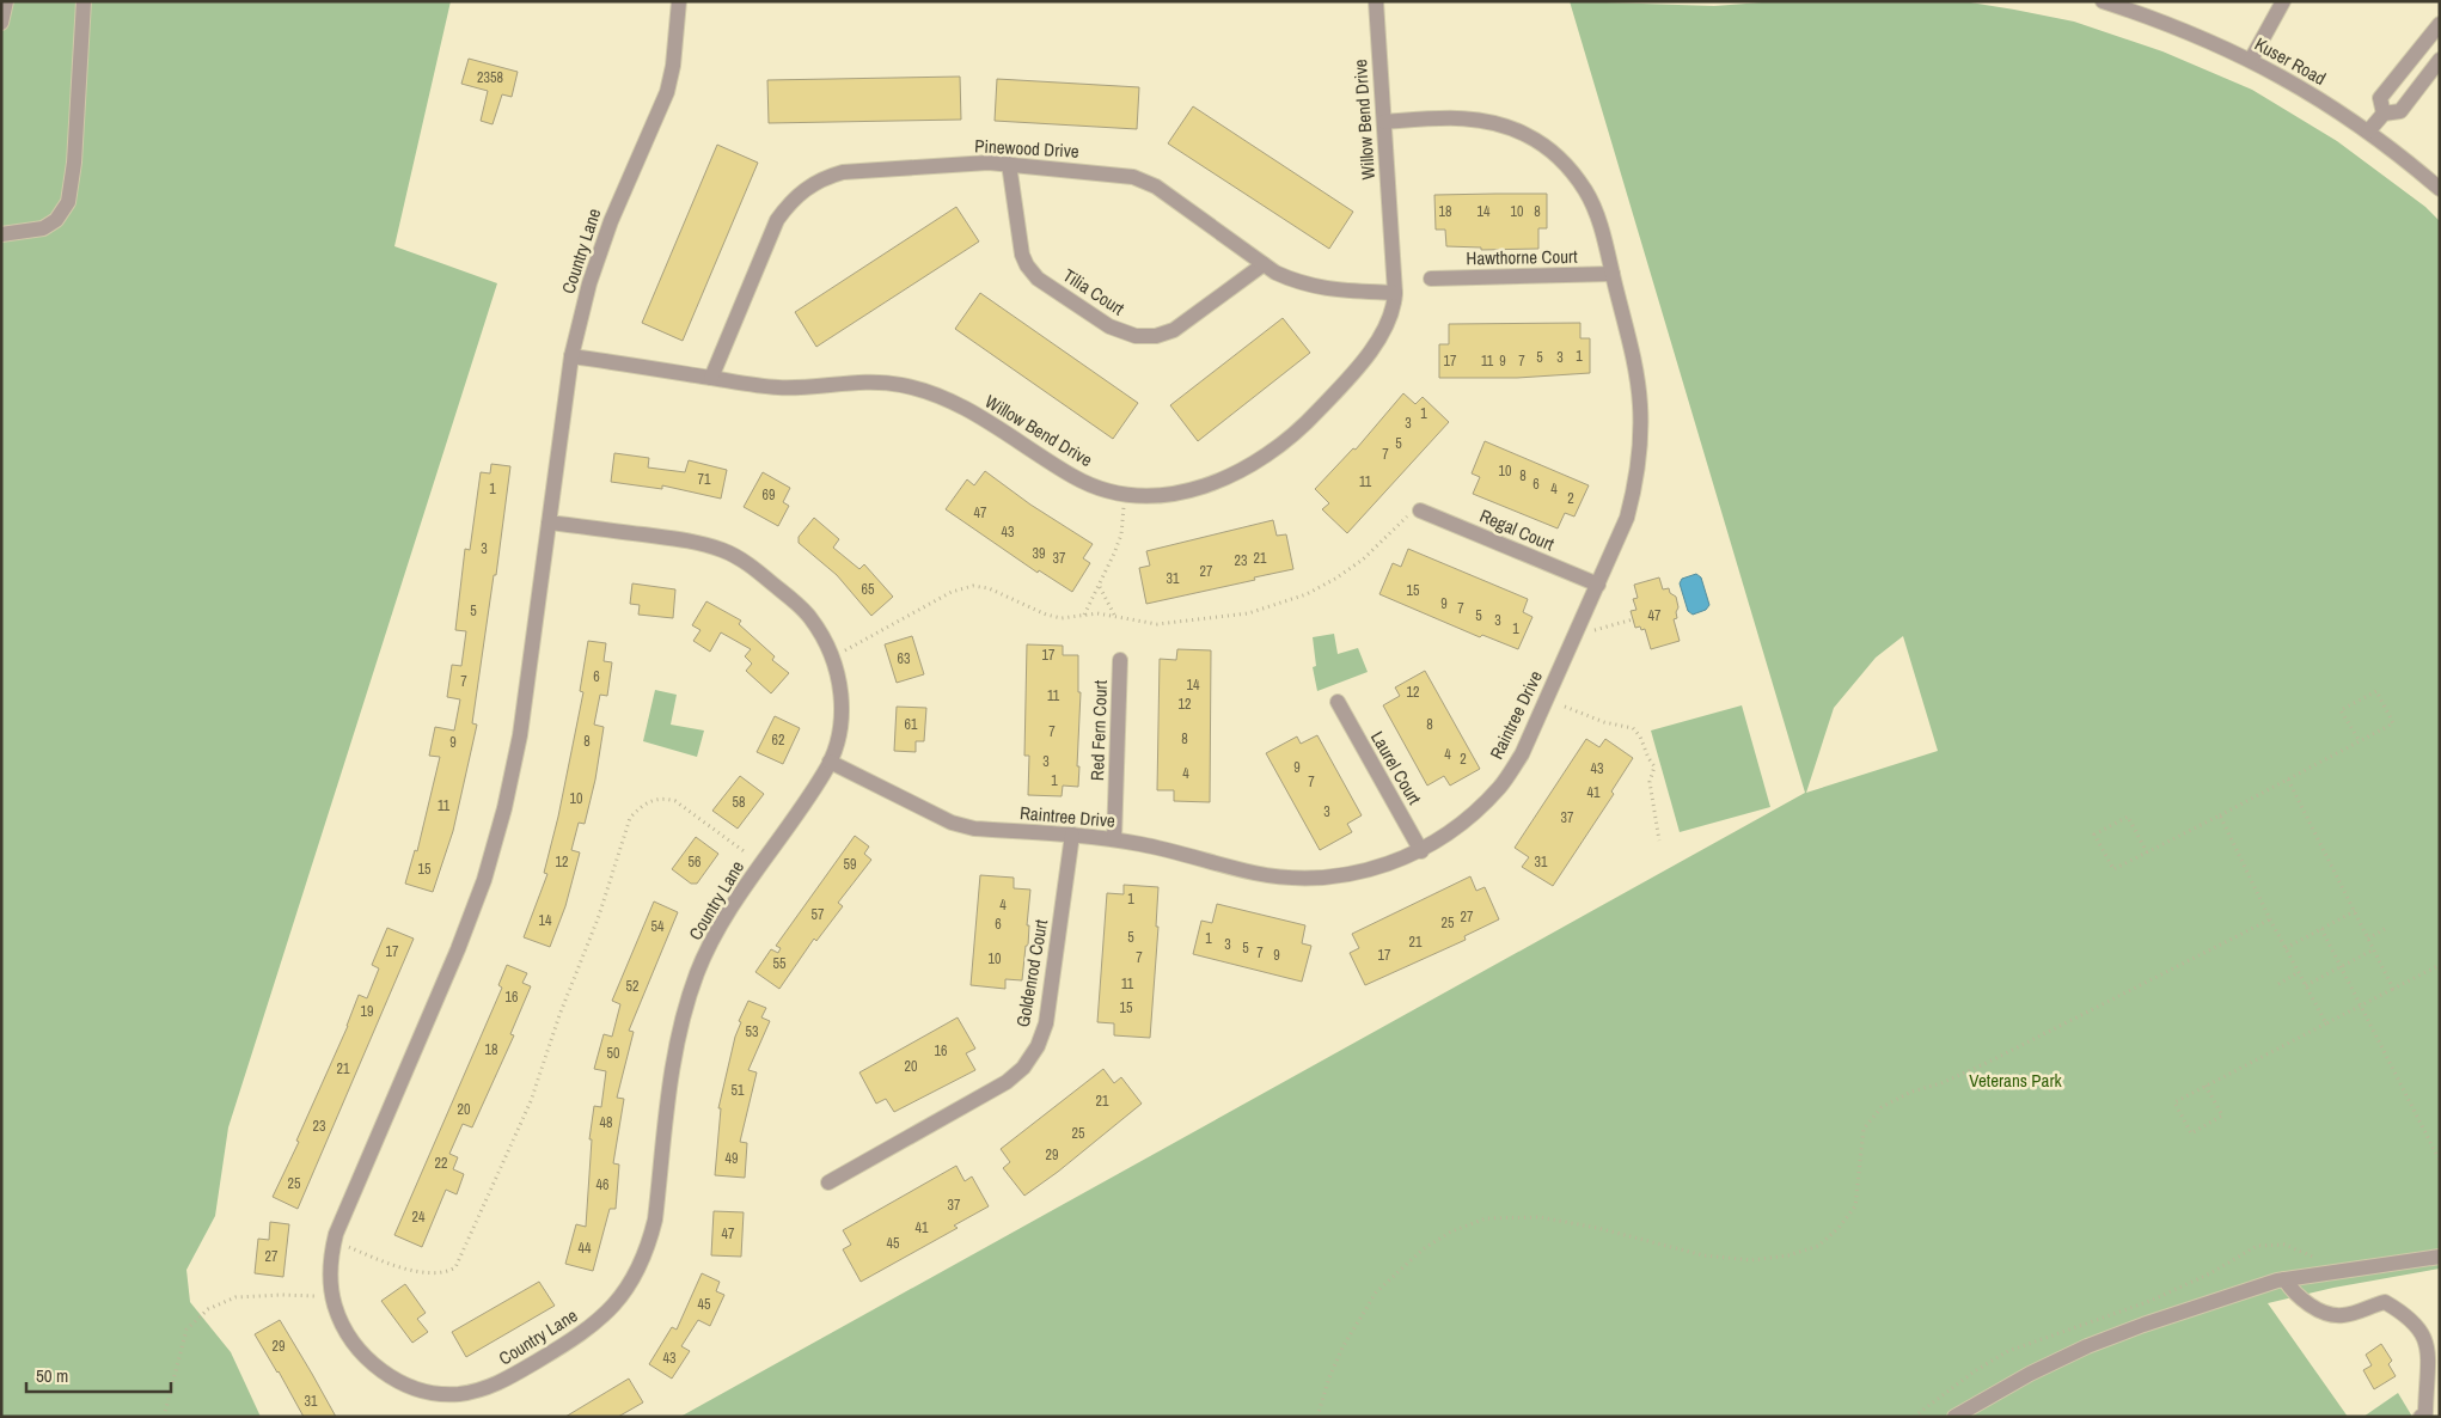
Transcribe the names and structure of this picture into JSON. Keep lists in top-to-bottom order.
{
  "streets": {
    "street": [
      "Kuser Road",
      "Willow Bend Drive",
      "Pinewood Drive",
      "Country Lane",
      "Hawthorne Court",
      "Tilia Court",
      "Regal Court",
      "Raintree Drive",
      "Red Fern Court",
      "Laurel Court",
      "Goldenrod Court"
    ]
  },
  "crossings": [
    ["Willow Bend Drive", "Pinewood Drive"],
    ["Willow Bend Drive", "Country Lane"],
    ["Willow Bend Drive", "Raintree Drive"],
    ["Pinewood Drive", "Tilia Court"],
    ["Country Lane", "Raintree Drive"],
    ["Hawthorne Court", "Raintree Drive"],
    ["Regal Court", "Raintree Drive"],
    ["Raintree Drive", "Red Fern Court"],
    ["Raintree Drive", "Laurel Court"],
    ["Raintree Drive", "Goldenrod Court"]
  ],
  "parks": ["Veterans Park"],
  "house_numbers": [
    "2358",
    "18",
    "14",
    "10",
    "8",
    "1",
    "5",
    "3",
    "17",
    "11",
    "9",
    "7",
    "1",
    "3",
    "5",
    "7",
    "10",
    "8",
    "71",
    "11",
    "6",
    "1",
    "4",
    "69",
    "2",
    "47",
    "43",
    "3",
    "39",
    "37",
    "21",
    "23",
    "27",
    "31",
    "65",
    "15",
    "9",
    "7",
    "5",
    "5",
    "47",
    "3",
    "1",
    "17",
    "63",
    "6",
    "7",
    "14",
    "12",
    "11",
    "12",
    "61",
    "8",
    "7",
    "8",
    "62",
    "8",
    "9",
    "4",
    "2",
    "3",
    "9",
    "43",
    "4",
    "1",
    "7",
    "41",
    "10",
    "58",
    "11",
    "3",
    "37",
    "12",
    "56",
    "31",
    "59",
    "15",
    "1",
    "4",
    "57",
    "27",
    "14",
    "25",
    "6",
    "54",
    "5",
    "1",
    "21",
    "3",
    "5",
    "17",
    "7",
    "9",
    "17",
    "7",
    "10",
    "55",
    "11",
    "52",
    "16",
    "15",
    "19",
    "53",
    "18",
    "16",
    "50",
    "20",
    "21",
    "51",
    "21",
    "20",
    "48",
    "23",
    "25",
    "29",
    "49",
    "22",
    "25",
    "46",
    "37",
    "24",
    "41",
    "47",
    "45",
    "44",
    "27",
    "45",
    "29",
    "43",
    "31"
  ],
  "scale_bar": "50 m"
}
